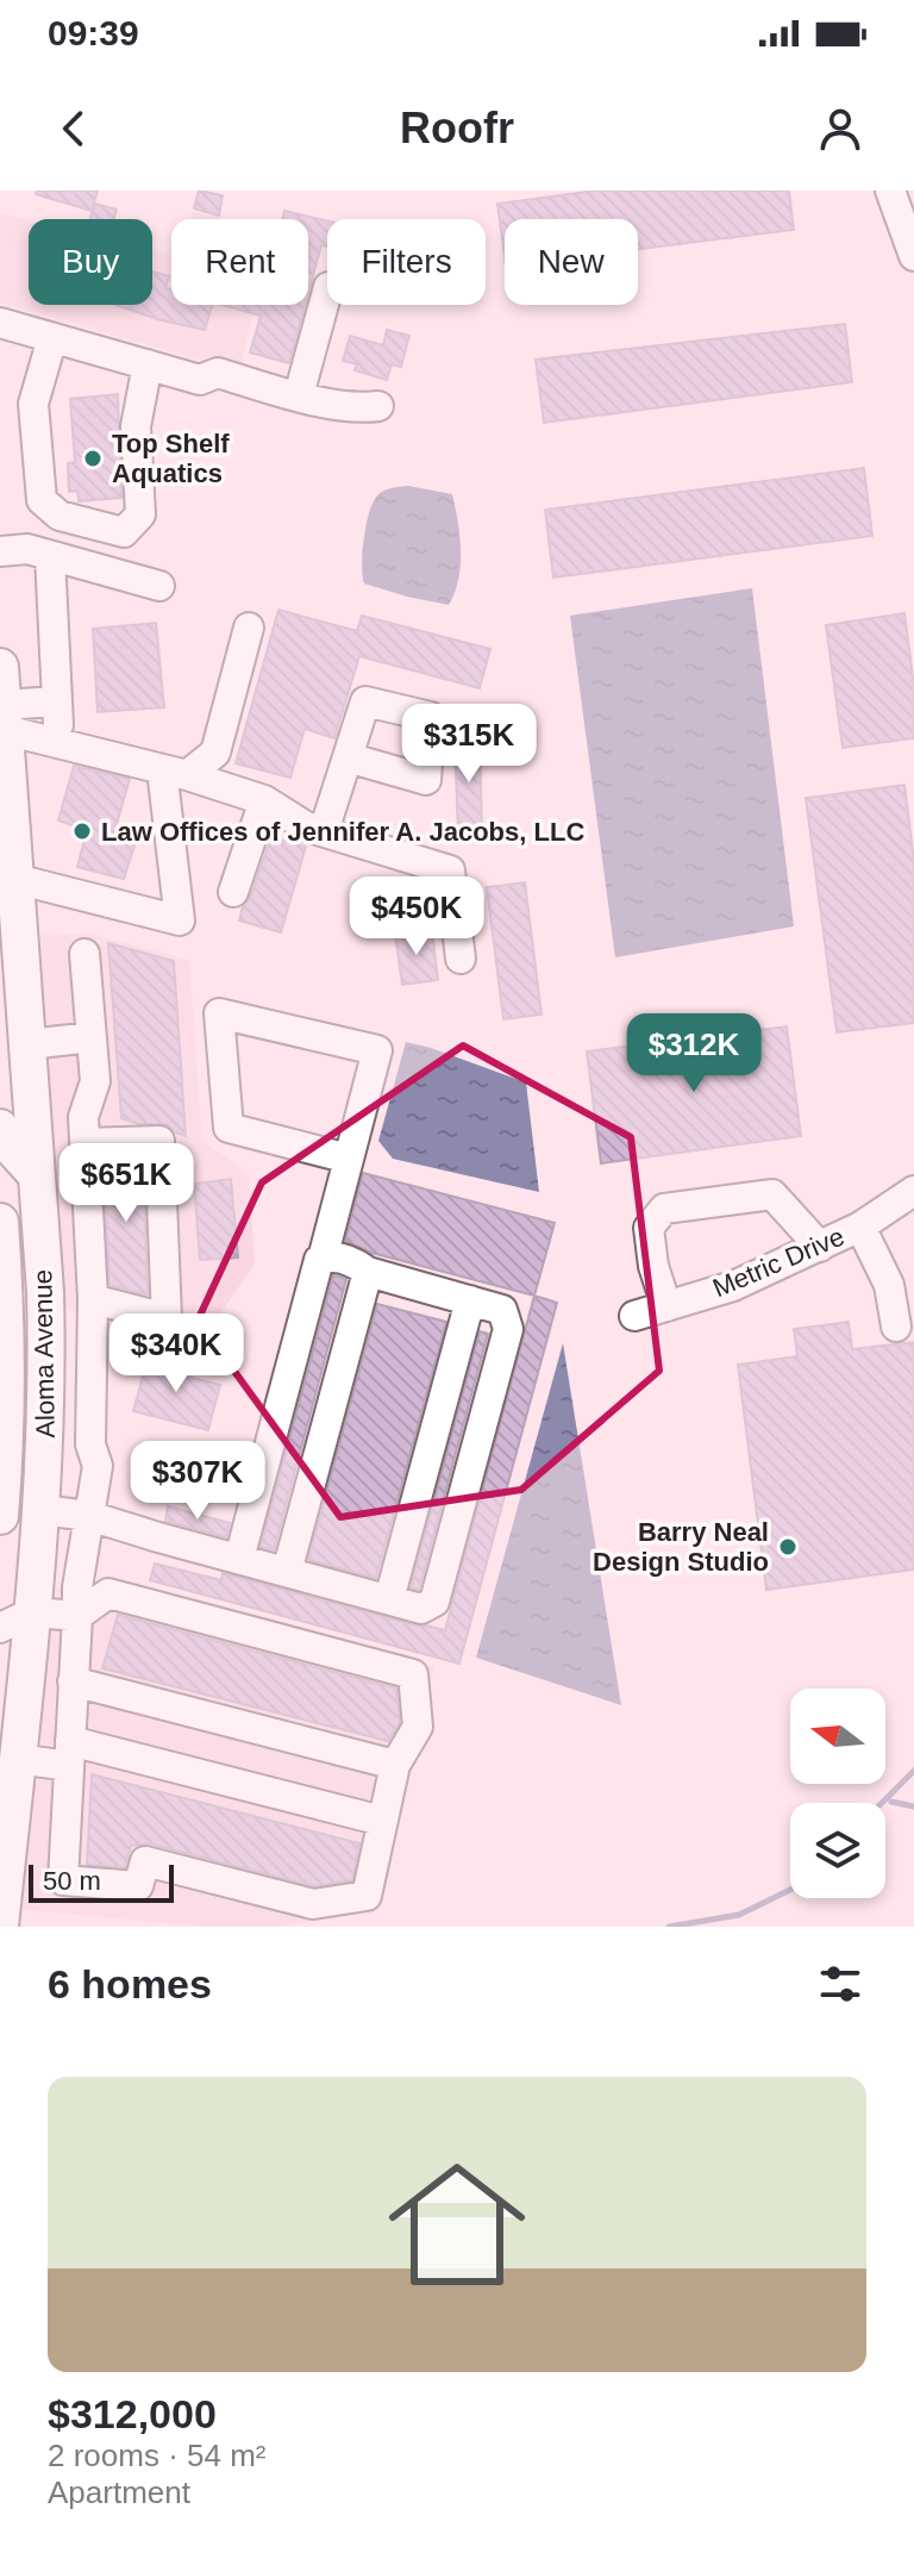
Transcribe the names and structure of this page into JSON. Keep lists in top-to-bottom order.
{
  "streets": {
    "main road": ["Aloma Avenue"],
    "street": ["Metric Drive"]
  },
  "places": ["Top Shelf Aquatics", "Law Offices of Jennifer A. Jacobs, LLC", "Barry Neal Design Studio"],
  "scale_bar": "50 m",
  "north": "left",
  "page": {
    "status": "09:39",
    "header": "Roofr",
    "chip": [
      "Buy",
      "Rent",
      "Filters",
      "New"
    ],
    "price": [
      "$315K",
      "$450K",
      "$312K",
      "$651K",
      "$340K",
      "$307K"
    ],
    "scale": "50 m",
    "heading": "6 homes",
    "list": [
      {
        "name": "$312,000",
        "note": "2 rooms · 54 m² · Apartment"
      }
    ]
  }
}
